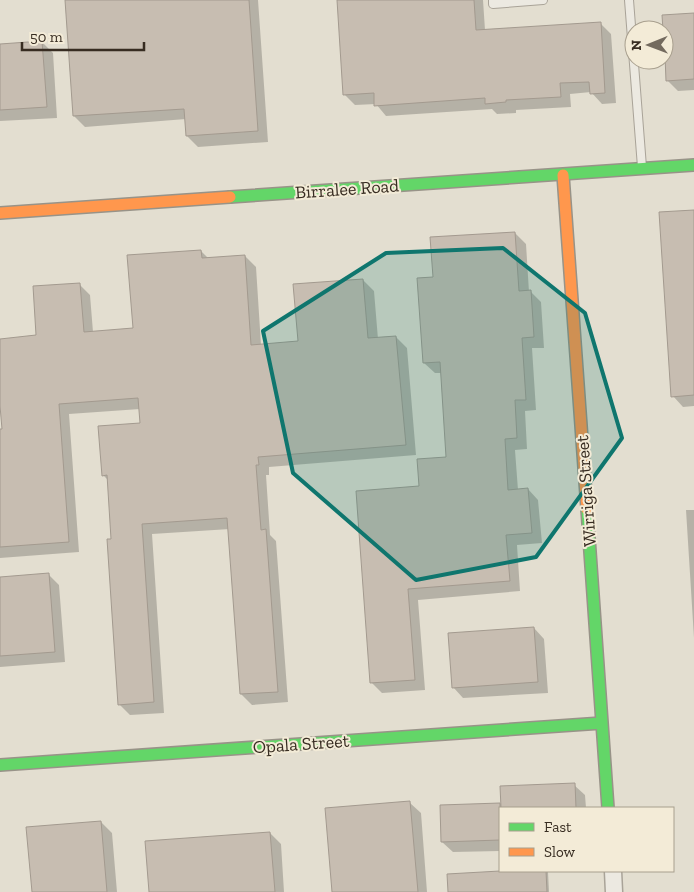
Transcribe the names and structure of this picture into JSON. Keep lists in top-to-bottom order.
{
  "streets": {
    "street": ["Birralee Road", "Wirriga Street", "Opala Street"]
  },
  "crossings": [
    ["Birralee Road", "Wirriga Street"],
    ["Wirriga Street", "Opala Street"]
  ],
  "legend": ["Fast", "Slow"],
  "scale_bar": "50 m",
  "north": "left"
}
